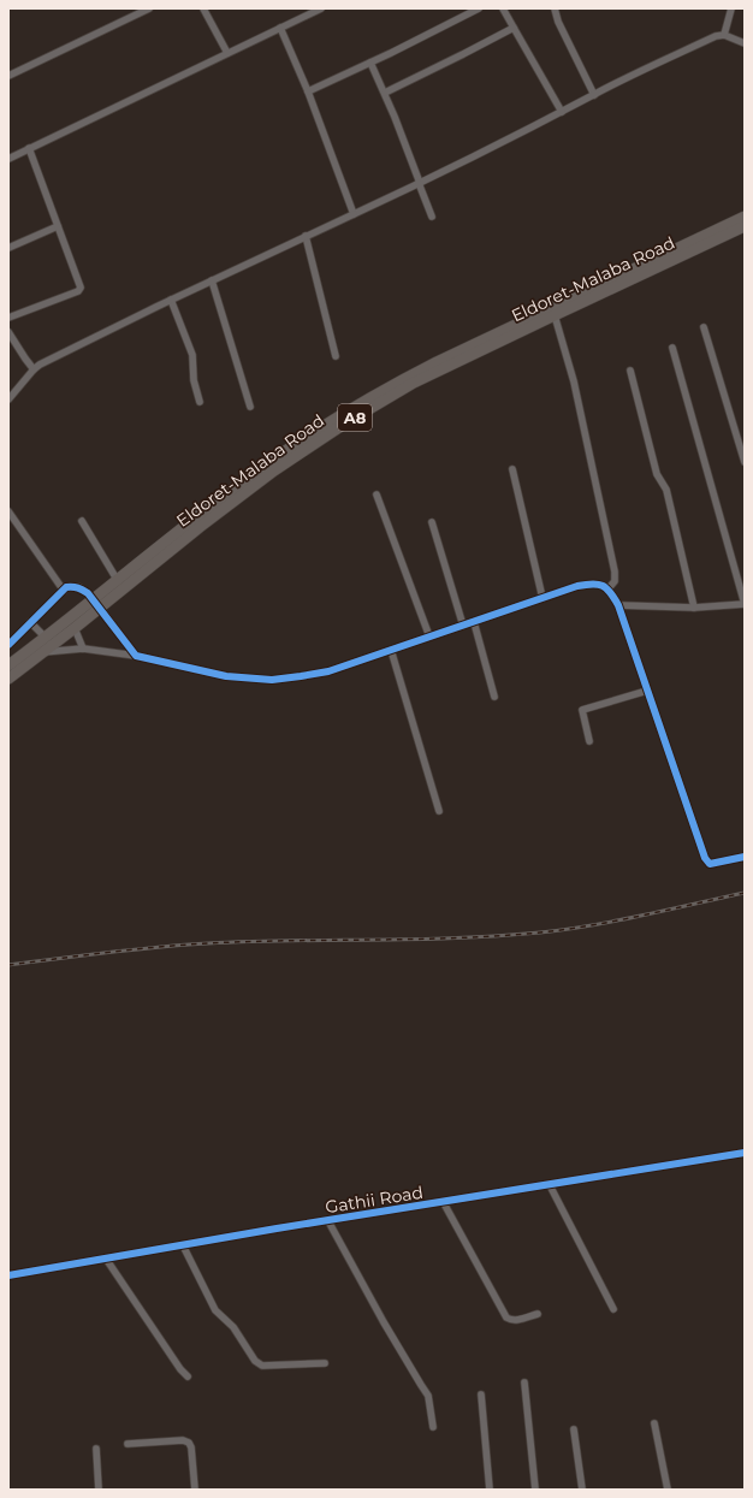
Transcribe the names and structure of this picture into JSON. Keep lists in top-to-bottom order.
{
  "streets": {
    "highway": ["Eldoret-Malaba Road", "A8"],
    "street": ["Gathii Road"]
  }
}
